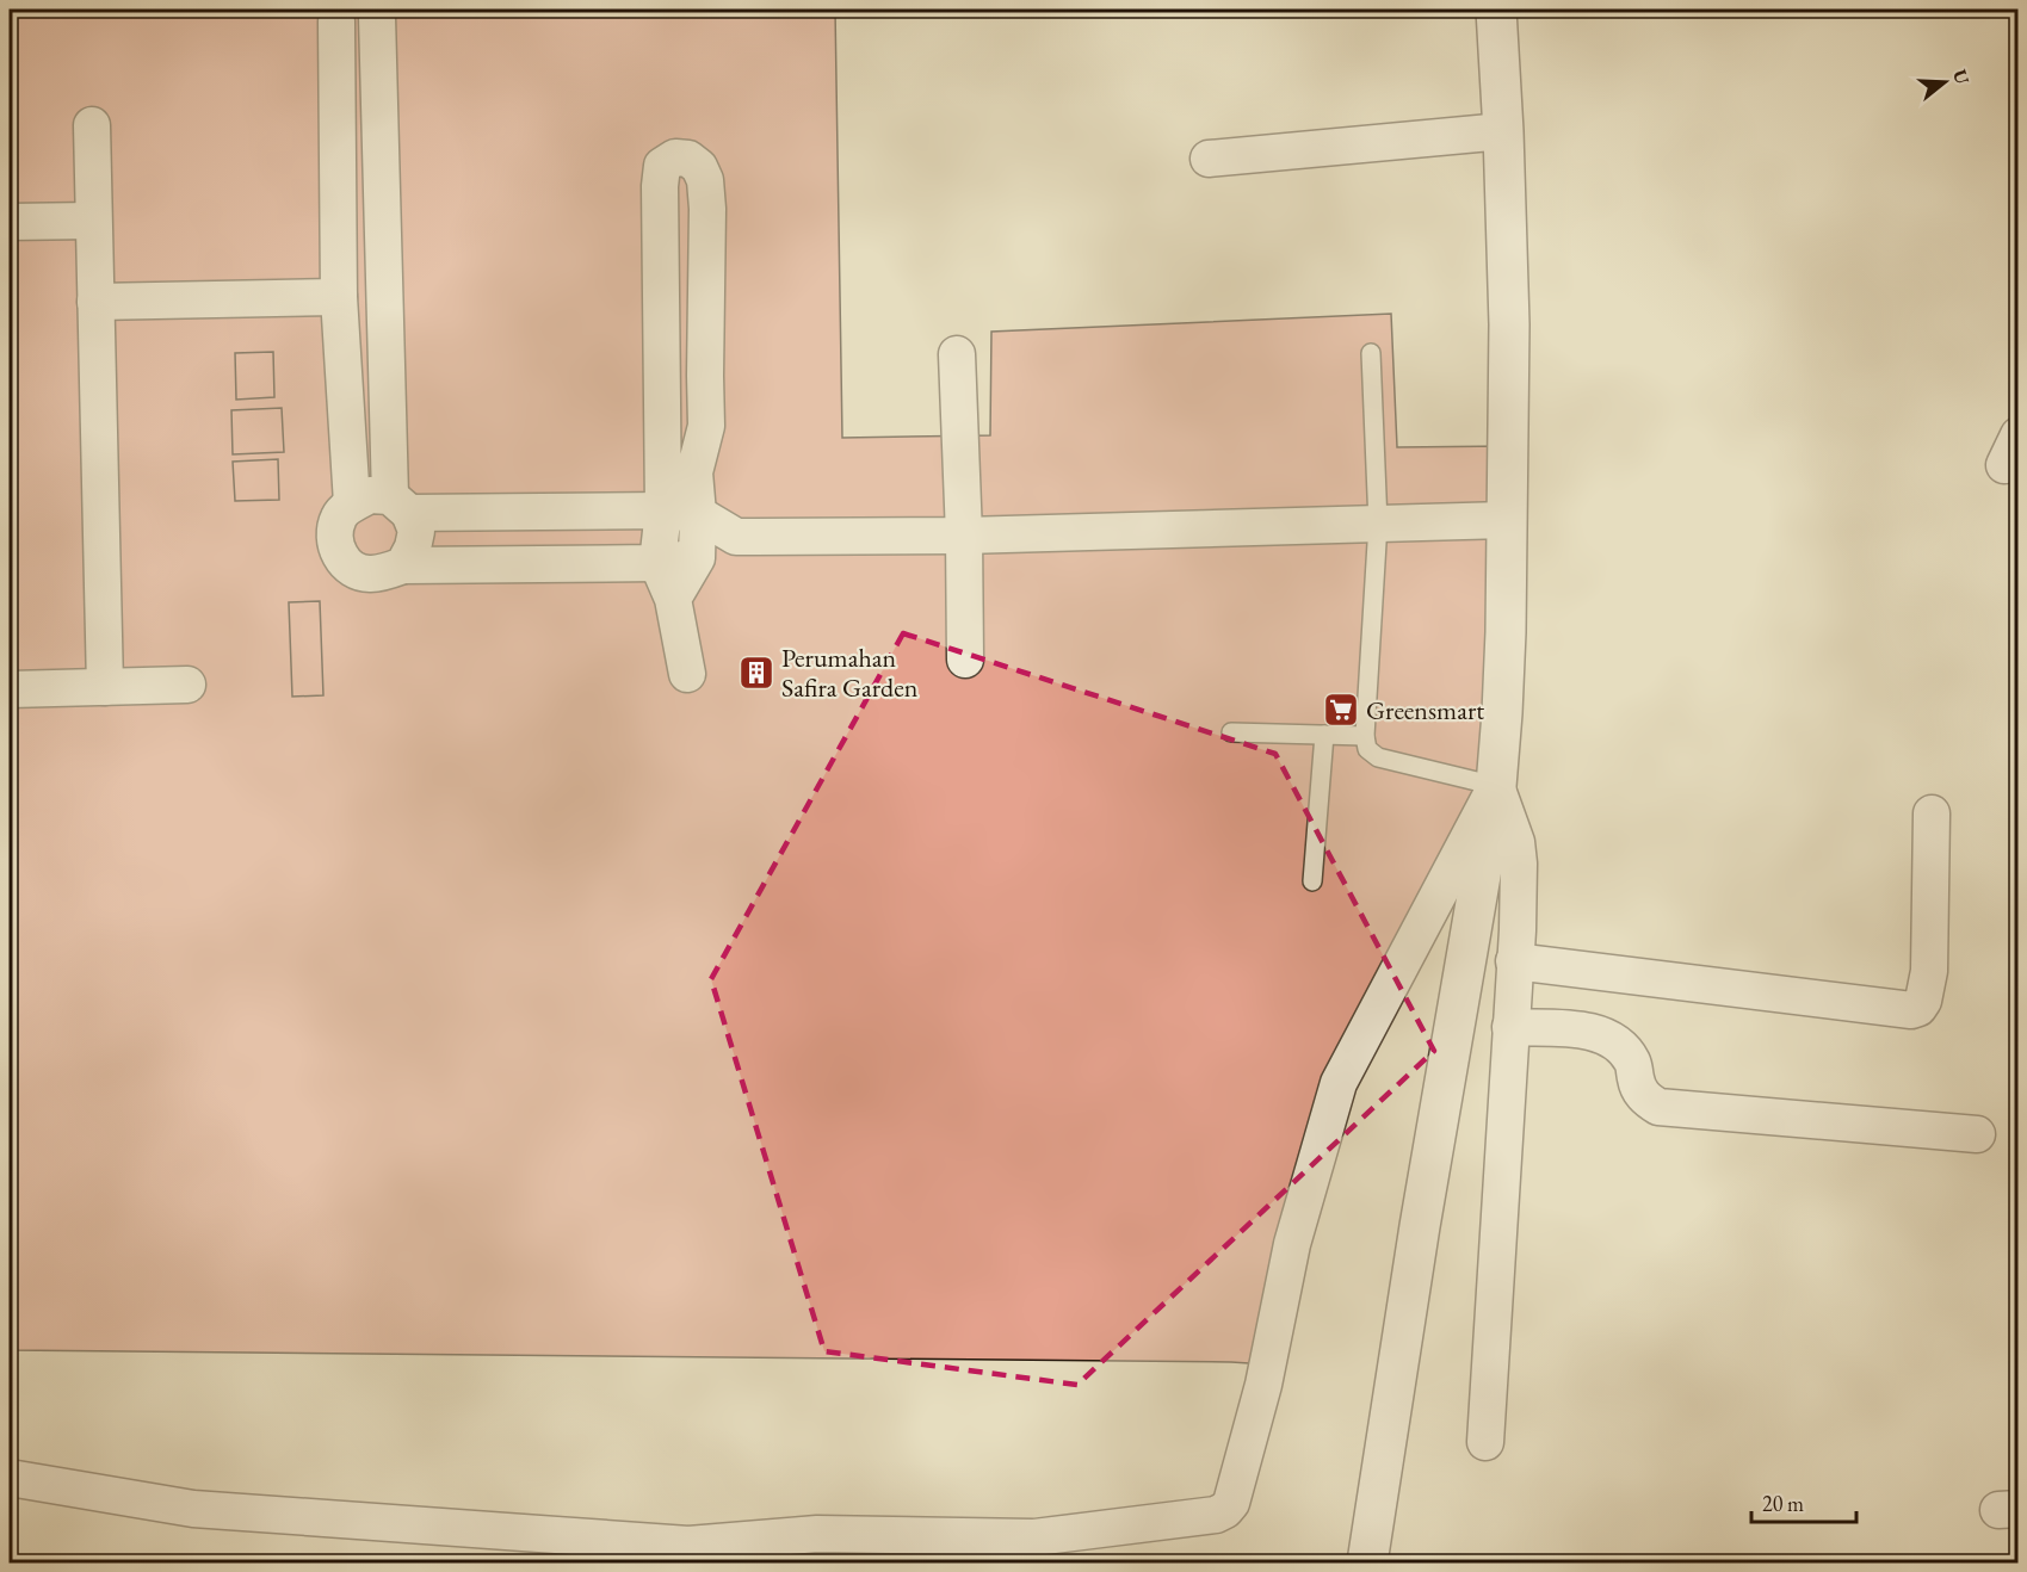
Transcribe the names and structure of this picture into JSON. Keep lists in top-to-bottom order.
{
  "places": {
    "building": ["Perumahan Safira Garden"],
    "supermarket": ["Greensmart"]
  },
  "scale_bar": "20 m",
  "north": "right"
}
